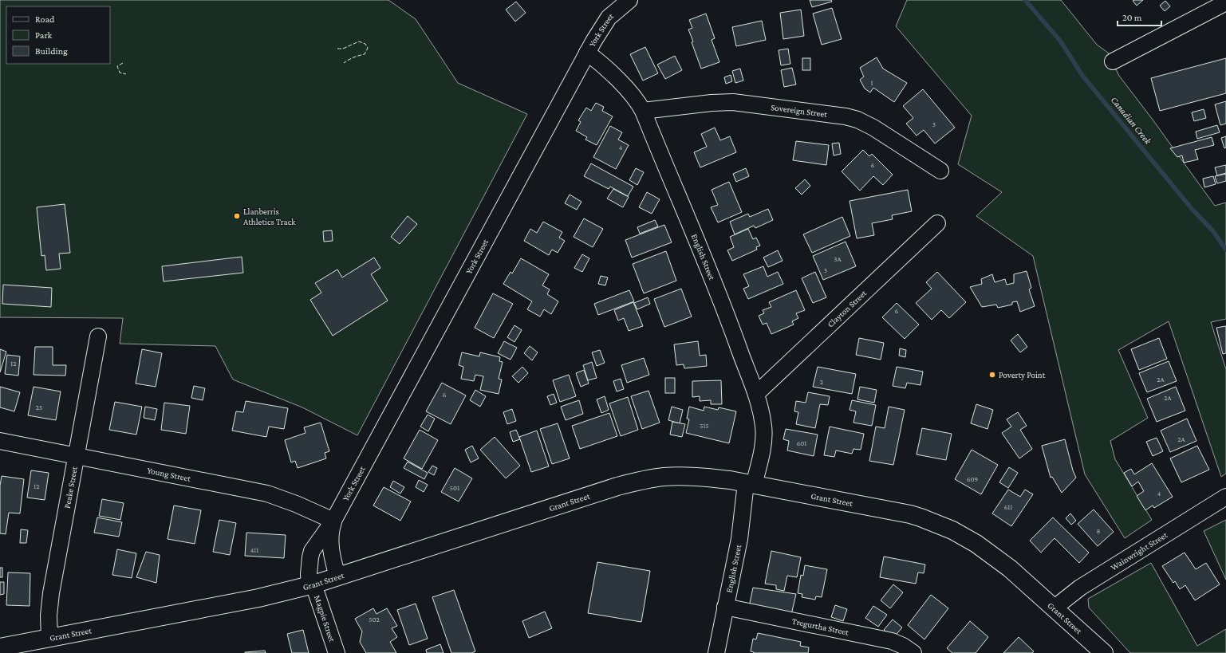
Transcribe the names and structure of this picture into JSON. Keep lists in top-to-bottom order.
{
  "streets": {
    "main road": ["Grant Street"],
    "street": [
      "York Street",
      "Sovereign Street",
      "English Street",
      "Clayton Street",
      "Young Street",
      "Peake Street",
      "Wainwright Street",
      "Magpie Street",
      "Tregurtha Street"
    ]
  },
  "crossings": [
    ["York Street", "English Street"],
    ["York Street", "Young Street"],
    ["York Street", "Grant Street"],
    ["York Street", "Magpie Street"],
    ["Sovereign Street", "English Street"],
    ["English Street", "Clayton Street"],
    ["English Street", "Grant Street"],
    ["English Street", "Tregurtha Street"],
    ["Young Street", "Peake Street"],
    ["Peake Street", "Grant Street"],
    ["Grant Street", "Wainwright Street"],
    ["Grant Street", "Magpie Street"]
  ],
  "water": ["Canadian Creek"],
  "places": ["Llanberris Athletics Track", "Poverty Point"],
  "house_numbers": [
    "1",
    "3",
    "4",
    "6",
    "3A",
    "3",
    "6",
    "12",
    "2A",
    "2",
    "6",
    "2A",
    "25",
    "515",
    "2A",
    "601",
    "609",
    "12",
    "501",
    "4",
    "611",
    "8",
    "411",
    "502"
  ],
  "legend": ["Road", "Park", "Building"],
  "scale_bar": "20 m"
}
